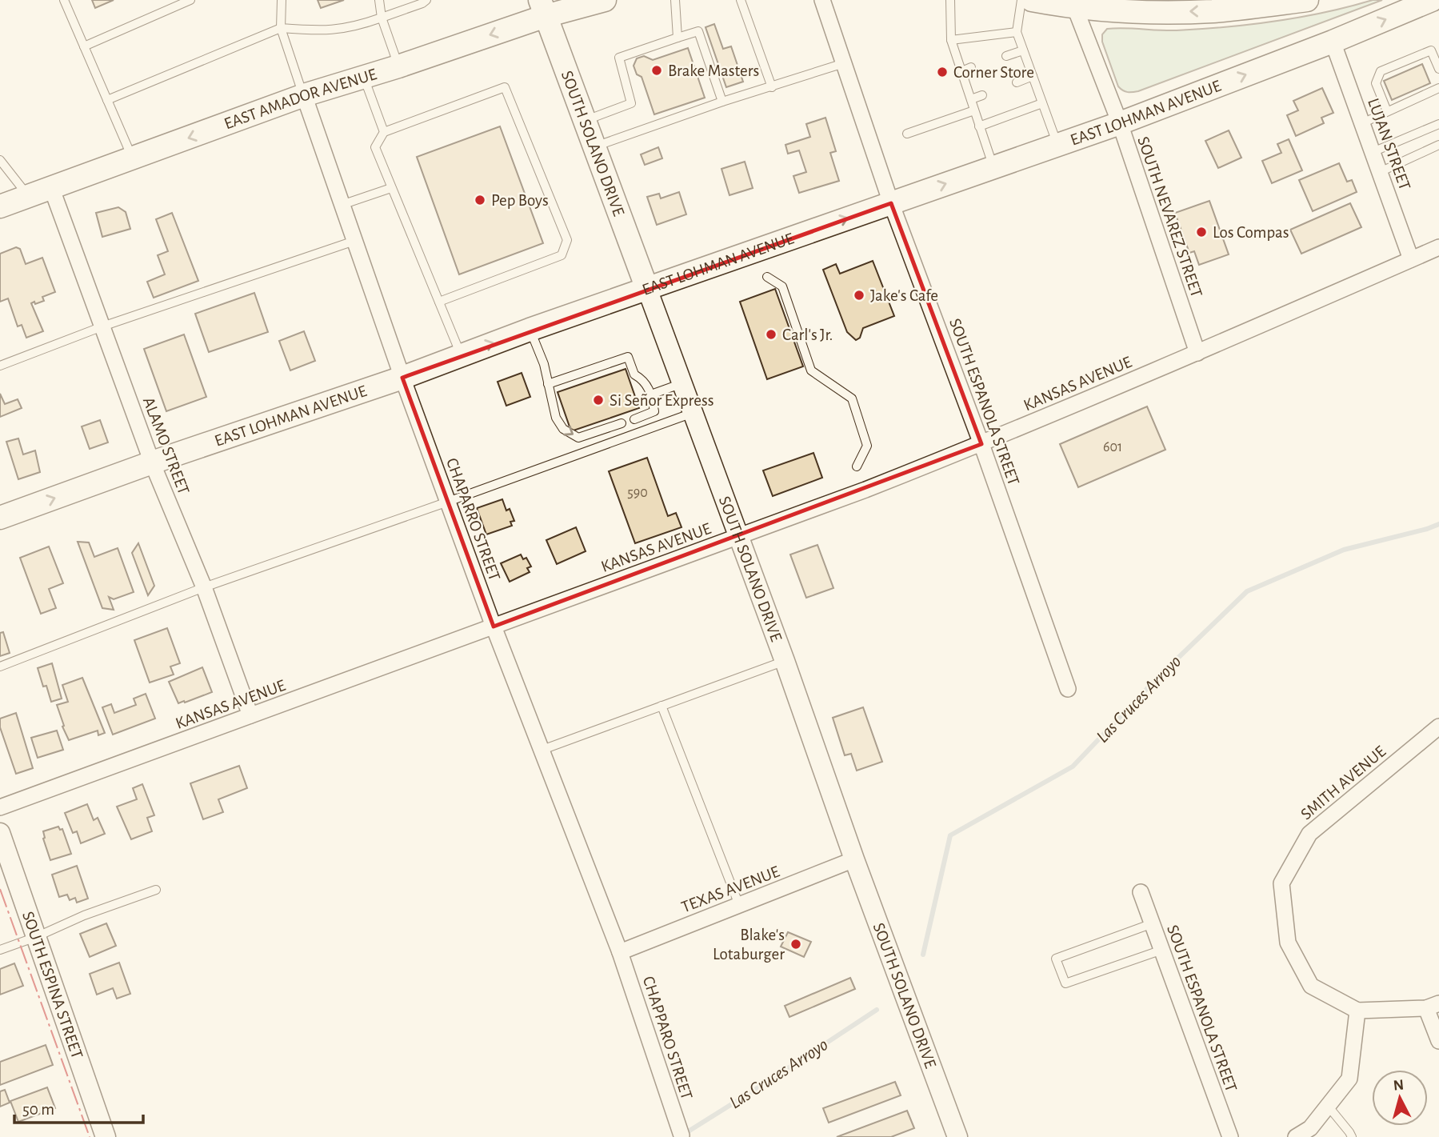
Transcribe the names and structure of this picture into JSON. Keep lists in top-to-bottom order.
{
  "streets": {
    "main road": ["EAST AMADOR AVENUE", "EAST LOHMAN AVENUE", "SOUTH SOLANO DRIVE"],
    "street": [
      "LUJAN STREET",
      "SOUTH NEVAREZ STREET",
      "KANSAS AVENUE",
      "SOUTH ESPANOLA STREET",
      "ALAMO STREET",
      "CHAPARRO STREET",
      "SMITH AVENUE",
      "TEXAS AVENUE",
      "SOUTH ESPINA STREET",
      "CHAPPARO STREET"
    ]
  },
  "crossings": [
    ["EAST AMADOR AVENUE", "SOUTH SOLANO DRIVE"],
    ["EAST AMADOR AVENUE", "ALAMO STREET"],
    ["EAST AMADOR AVENUE", "CHAPARRO STREET"],
    ["EAST LOHMAN AVENUE", "SOUTH SOLANO DRIVE"],
    ["EAST LOHMAN AVENUE", "LUJAN STREET"],
    ["EAST LOHMAN AVENUE", "SOUTH NEVAREZ STREET"],
    ["EAST LOHMAN AVENUE", "SOUTH ESPANOLA STREET"],
    ["EAST LOHMAN AVENUE", "ALAMO STREET"],
    ["EAST LOHMAN AVENUE", "CHAPARRO STREET"],
    ["SOUTH SOLANO DRIVE", "KANSAS AVENUE"],
    ["SOUTH SOLANO DRIVE", "TEXAS AVENUE"],
    ["LUJAN STREET", "KANSAS AVENUE"],
    ["SOUTH NEVAREZ STREET", "KANSAS AVENUE"],
    ["KANSAS AVENUE", "SOUTH ESPANOLA STREET"],
    ["KANSAS AVENUE", "ALAMO STREET"],
    ["KANSAS AVENUE", "CHAPARRO STREET"],
    ["CHAPARRO STREET", "TEXAS AVENUE"],
    ["CHAPARRO STREET", "CHAPPARO STREET"],
    ["TEXAS AVENUE", "CHAPPARO STREET"]
  ],
  "one_way": ["EAST AMADOR AVENUE", "EAST LOHMAN AVENUE"],
  "water": ["Las Cruces Arroyo"],
  "places": [
    "Brake Masters",
    "Corner Store",
    "Pep Boys",
    "Los Compas",
    "Jake's Cafe",
    "Carl's Jr.",
    "Si Señor Express",
    "Blake's Lotaburger"
  ],
  "house_numbers": ["601", "590"],
  "scale_bar": "50 m",
  "north": "top"
}
